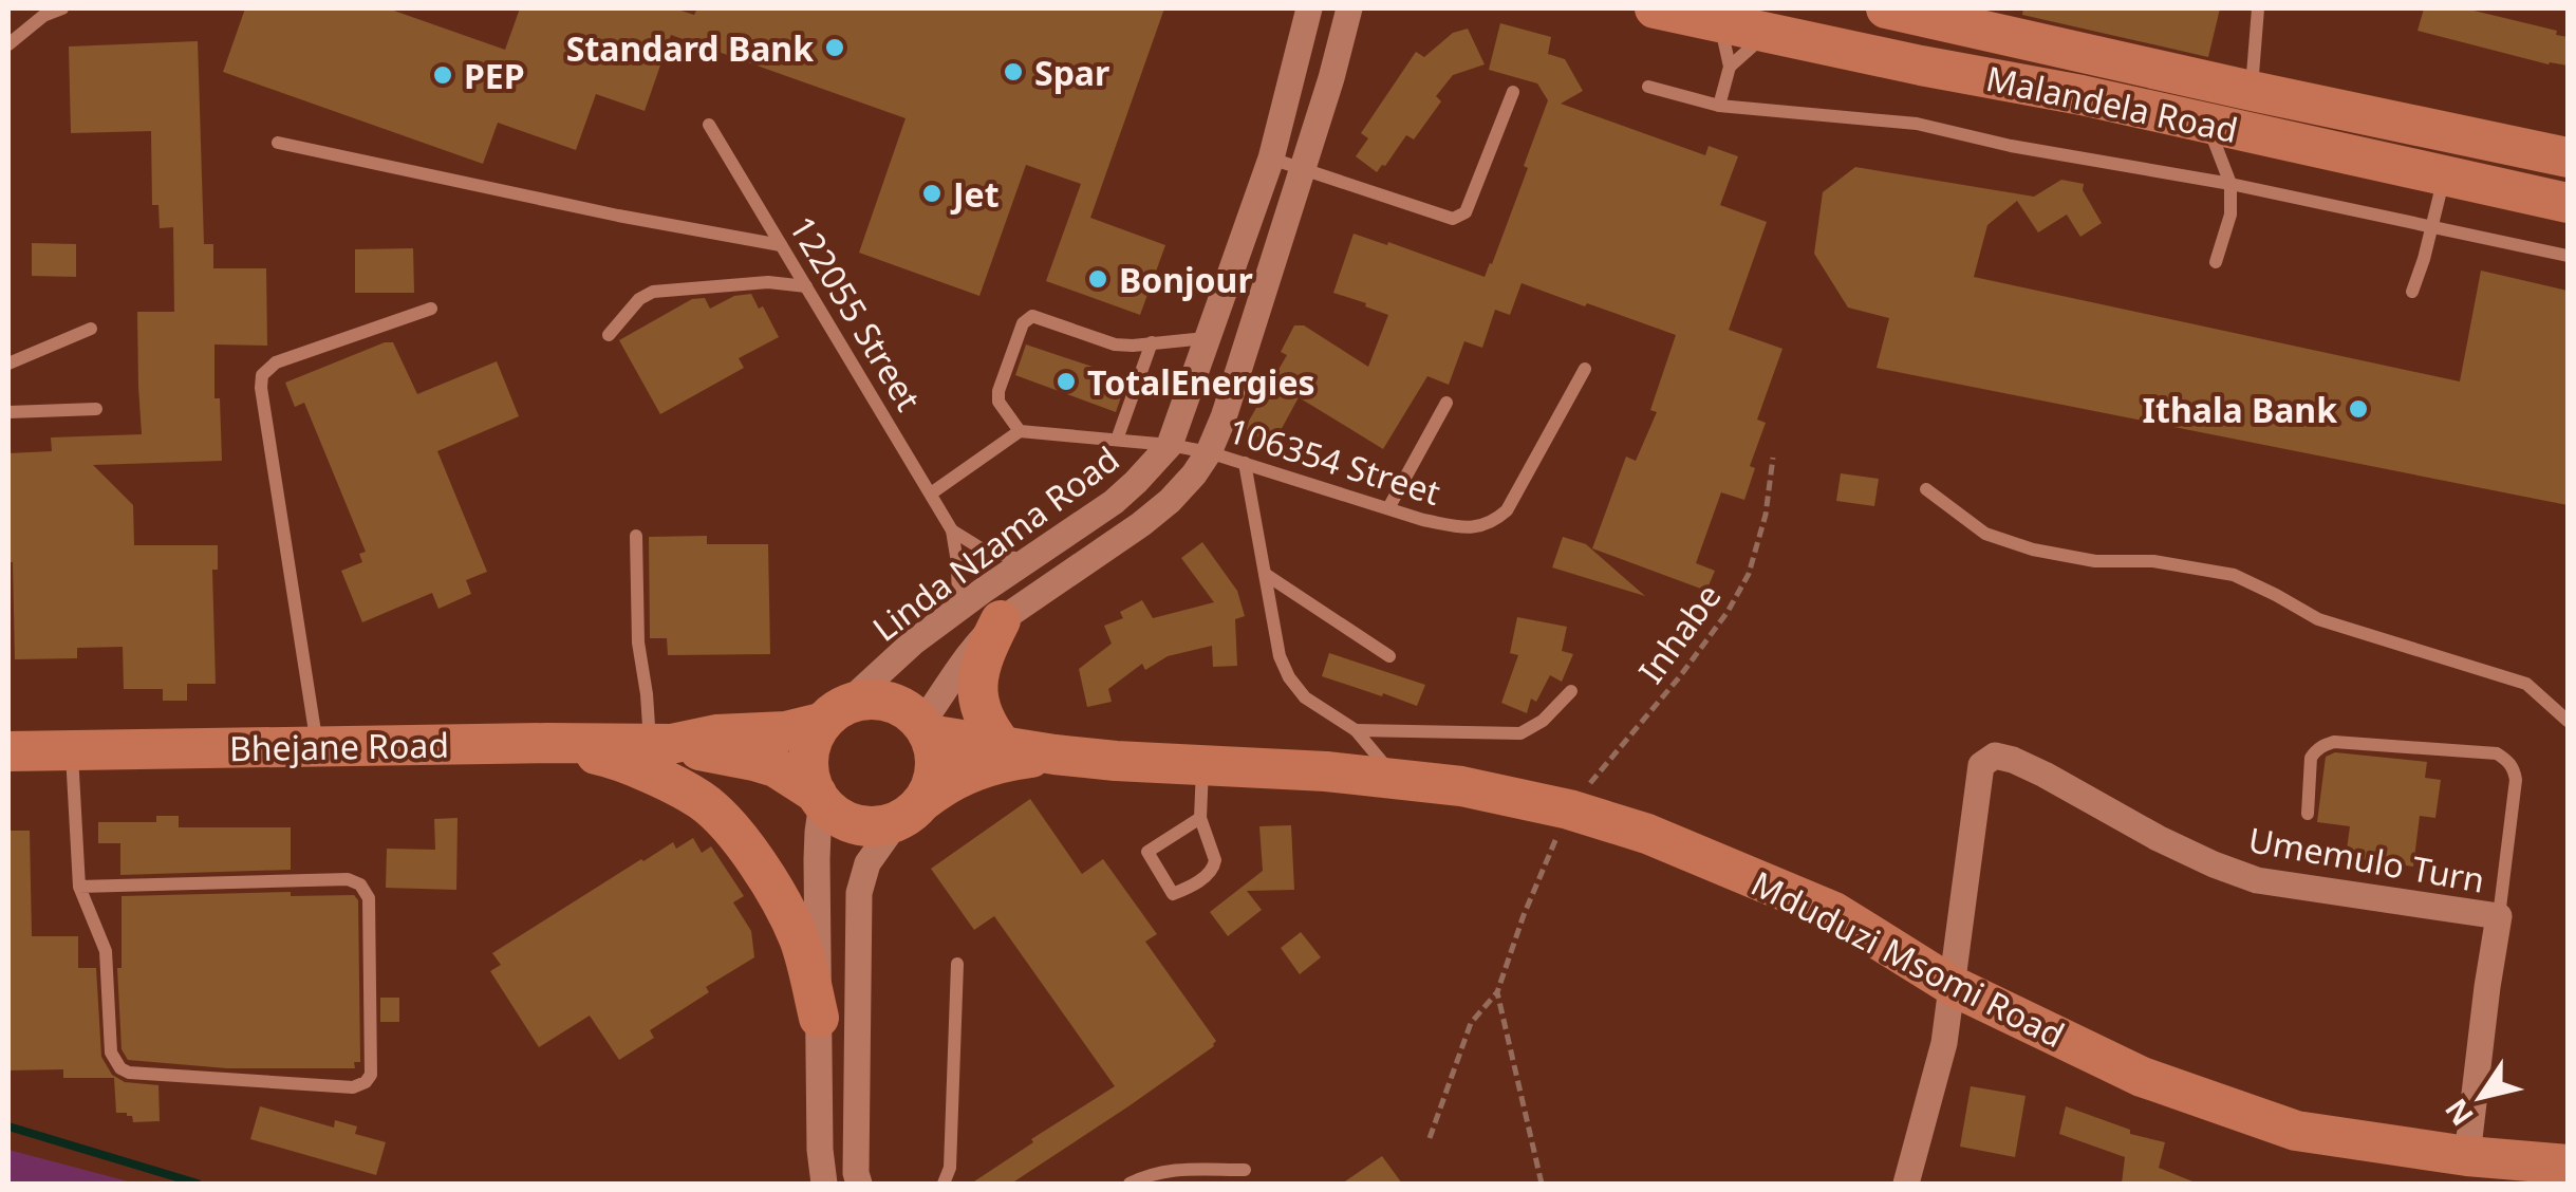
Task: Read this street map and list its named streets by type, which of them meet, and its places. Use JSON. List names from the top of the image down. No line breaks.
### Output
{"streets":{"street":["Malandela Road","Linda Nzama Road","Bhejane Road","Umemulo Turn","Mduduzi Msomi Road"],"lane":["122055 Street","106354 Street"],"path":["Inhabe"]},"crossings":[["122055 Street","Linda Nzama Road"],["106354 Street","Linda Nzama Road"],["Linda Nzama Road","Bhejane Road"],["Linda Nzama Road","Mduduzi Msomi Road"],["Inhabe","Mduduzi Msomi Road"],["Bhejane Road","Mduduzi Msomi Road"],["Umemulo Turn","Mduduzi Msomi Road"]],"places":["Standard Bank","Spar","PEP","Jet","Bonjour","TotalEnergies","Ithala Bank"],"north":"bottom left"}
